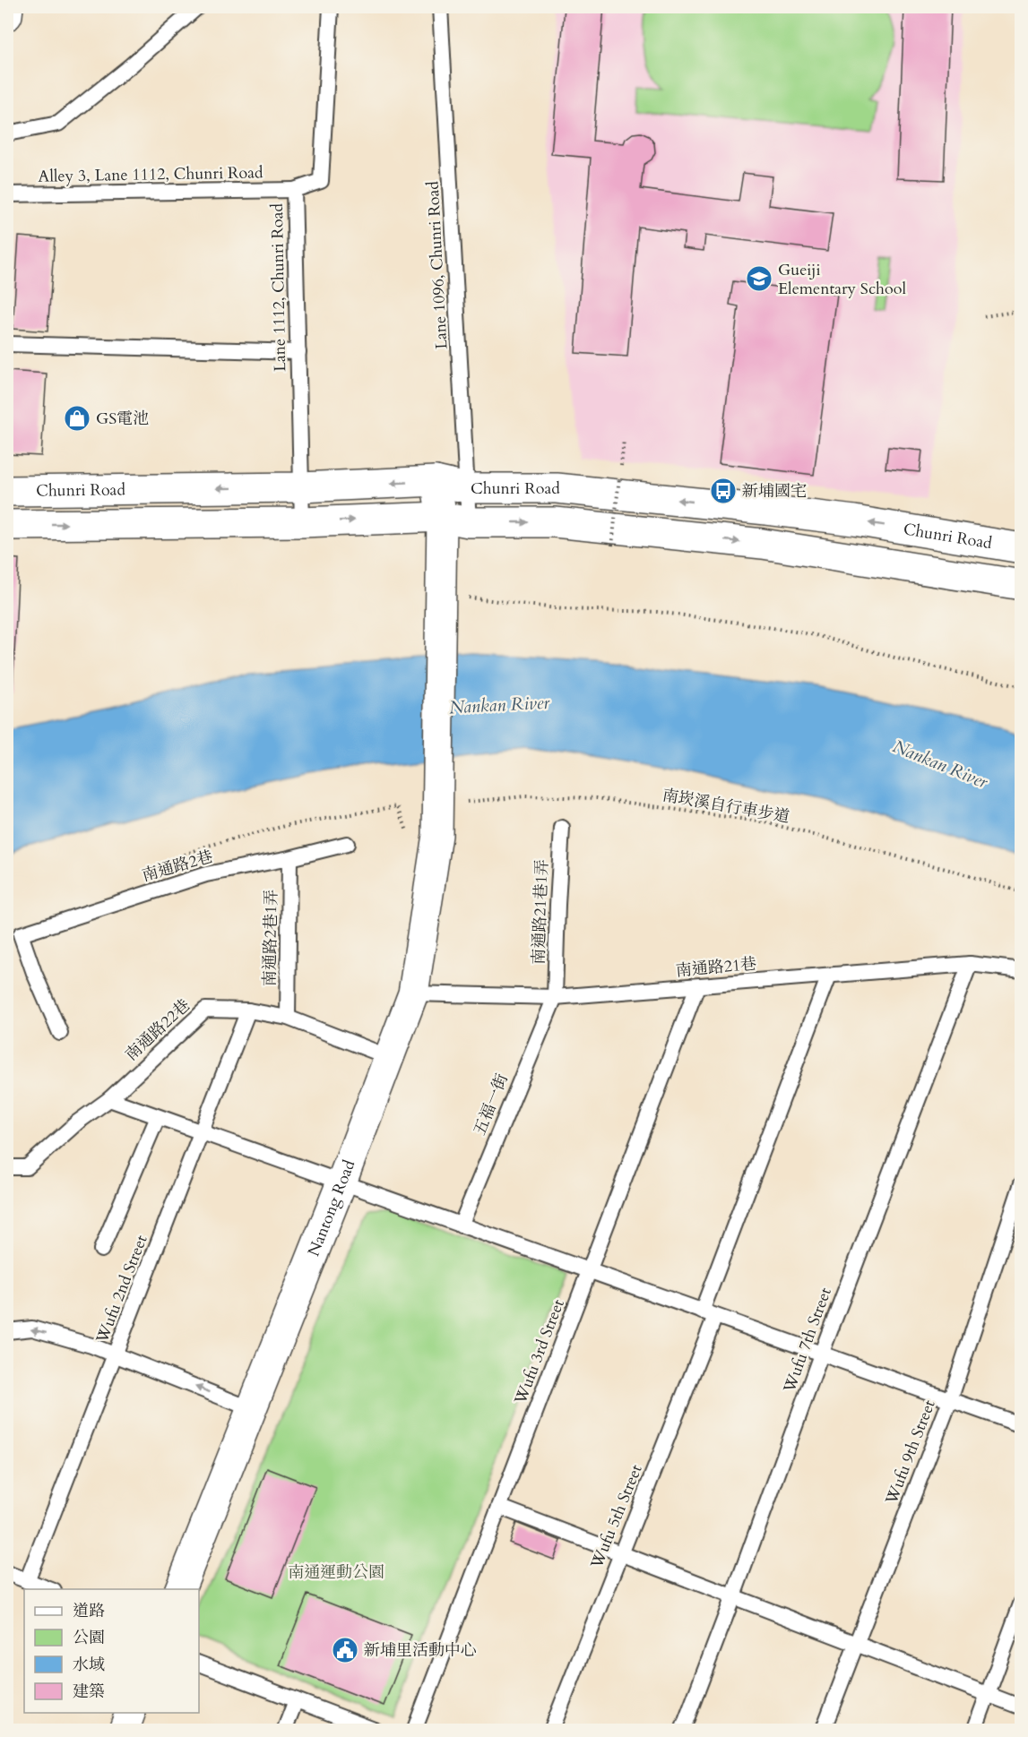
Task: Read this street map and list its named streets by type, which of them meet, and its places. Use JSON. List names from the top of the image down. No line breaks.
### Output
{"streets":{"main road":["Chunri Road","Nantong Road"],"lane":["Alley 3, Lane 1112, Chunri Road","Lane 1096, Chunri Road","Lane 1112, Chunri Road","南通路2巷","南通路21巷1弄","南通路2巷1弄","南通路21巷","南通路22巷","五福一街","Wufu 2nd Street","Wufu 7th Street","Wufu 3rd Street","Wufu 9th Street","Wufu 5th Street"],"path":["南崁溪自行車步道"]},"crossings":[["Alley 3, Lane 1112, Chunri Road","Lane 1112, Chunri Road"],["Lane 1096, Chunri Road","Chunri Road"],["Lane 1112, Chunri Road","Chunri Road"],["南崁溪自行車步道","Nantong Road"],["南通路2巷","南通路2巷1弄"],["南通路21巷1弄","南通路21巷"],["南通路21巷1弄","五福一街"],["南通路2巷1弄","南通路22巷"],["南通路21巷","五福一街"],["南通路21巷","Nantong Road"],["南通路21巷","Wufu 7th Street"],["南通路21巷","Wufu 3rd Street"],["南通路21巷","Wufu 5th Street"],["南通路22巷","Nantong Road"],["南通路22巷","Wufu 2nd Street"]],"water":["Nankan River"],"parks":["南通運動公園"],"places":{"school or university":["Gueiji Elementary School"],"shop":["GS電池"],"bus stop":["新埔國宅"],"public building":["新埔里活動中心"]},"legend":["道路","公園","水域","建築"]}
